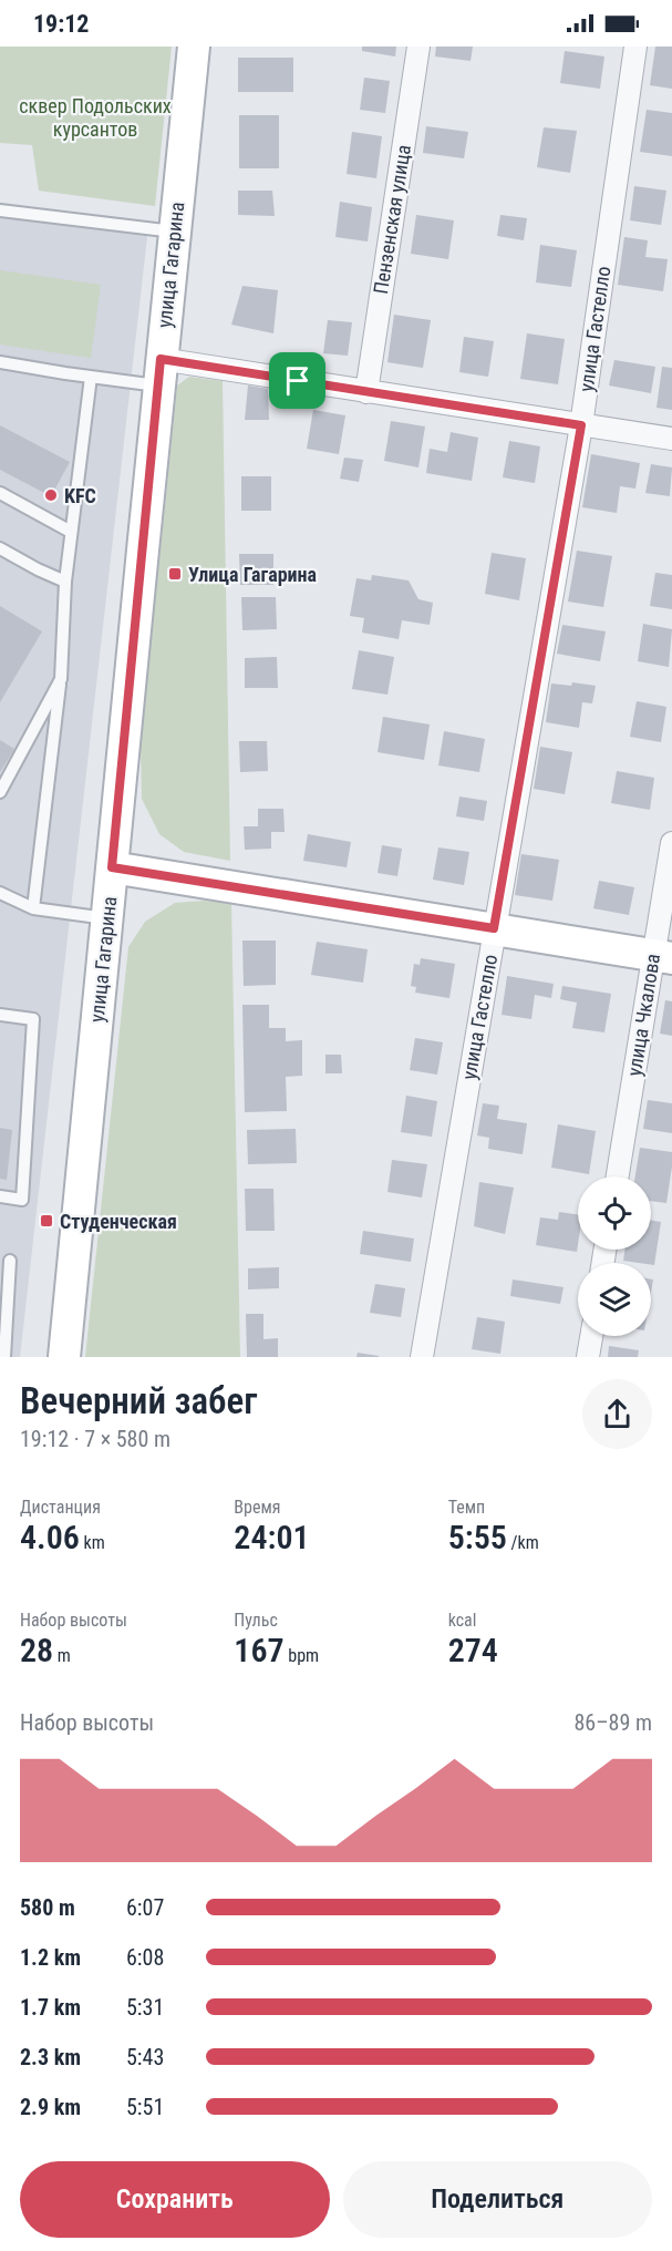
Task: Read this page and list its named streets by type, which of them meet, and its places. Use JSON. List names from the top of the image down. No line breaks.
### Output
{"streets":{"street":["Пензенская улица","улица Гагарина","улица Гастелло","улица Чкалова"]},"parks":["сквер Подольских курсантов"],"places":{"other":["KFC"],"transit":["Улица Гагарина","Студенческая"]},"page":{"status":"19:12","heading":["Вечерний забег","19:12 · 7 × 580 m"],"stats":[["Дистанция","4.06 km"],["Время","24:01"],["Темп","5:55 /km"],["Набор высоты","28 m"],["Пульс","167 bpm"],["kcal","274"]],"chart":["Набор высоты","86–89 m"],"list":[{"name":"580 m","note":"6:07"},{"name":"1.2 km","note":"6:08"},{"name":"1.7 km","note":"5:31"},{"name":"2.3 km","note":"5:43"},{"name":"2.9 km","note":"5:51"}],"buttons":["Сохранить","Поделиться"]}}
